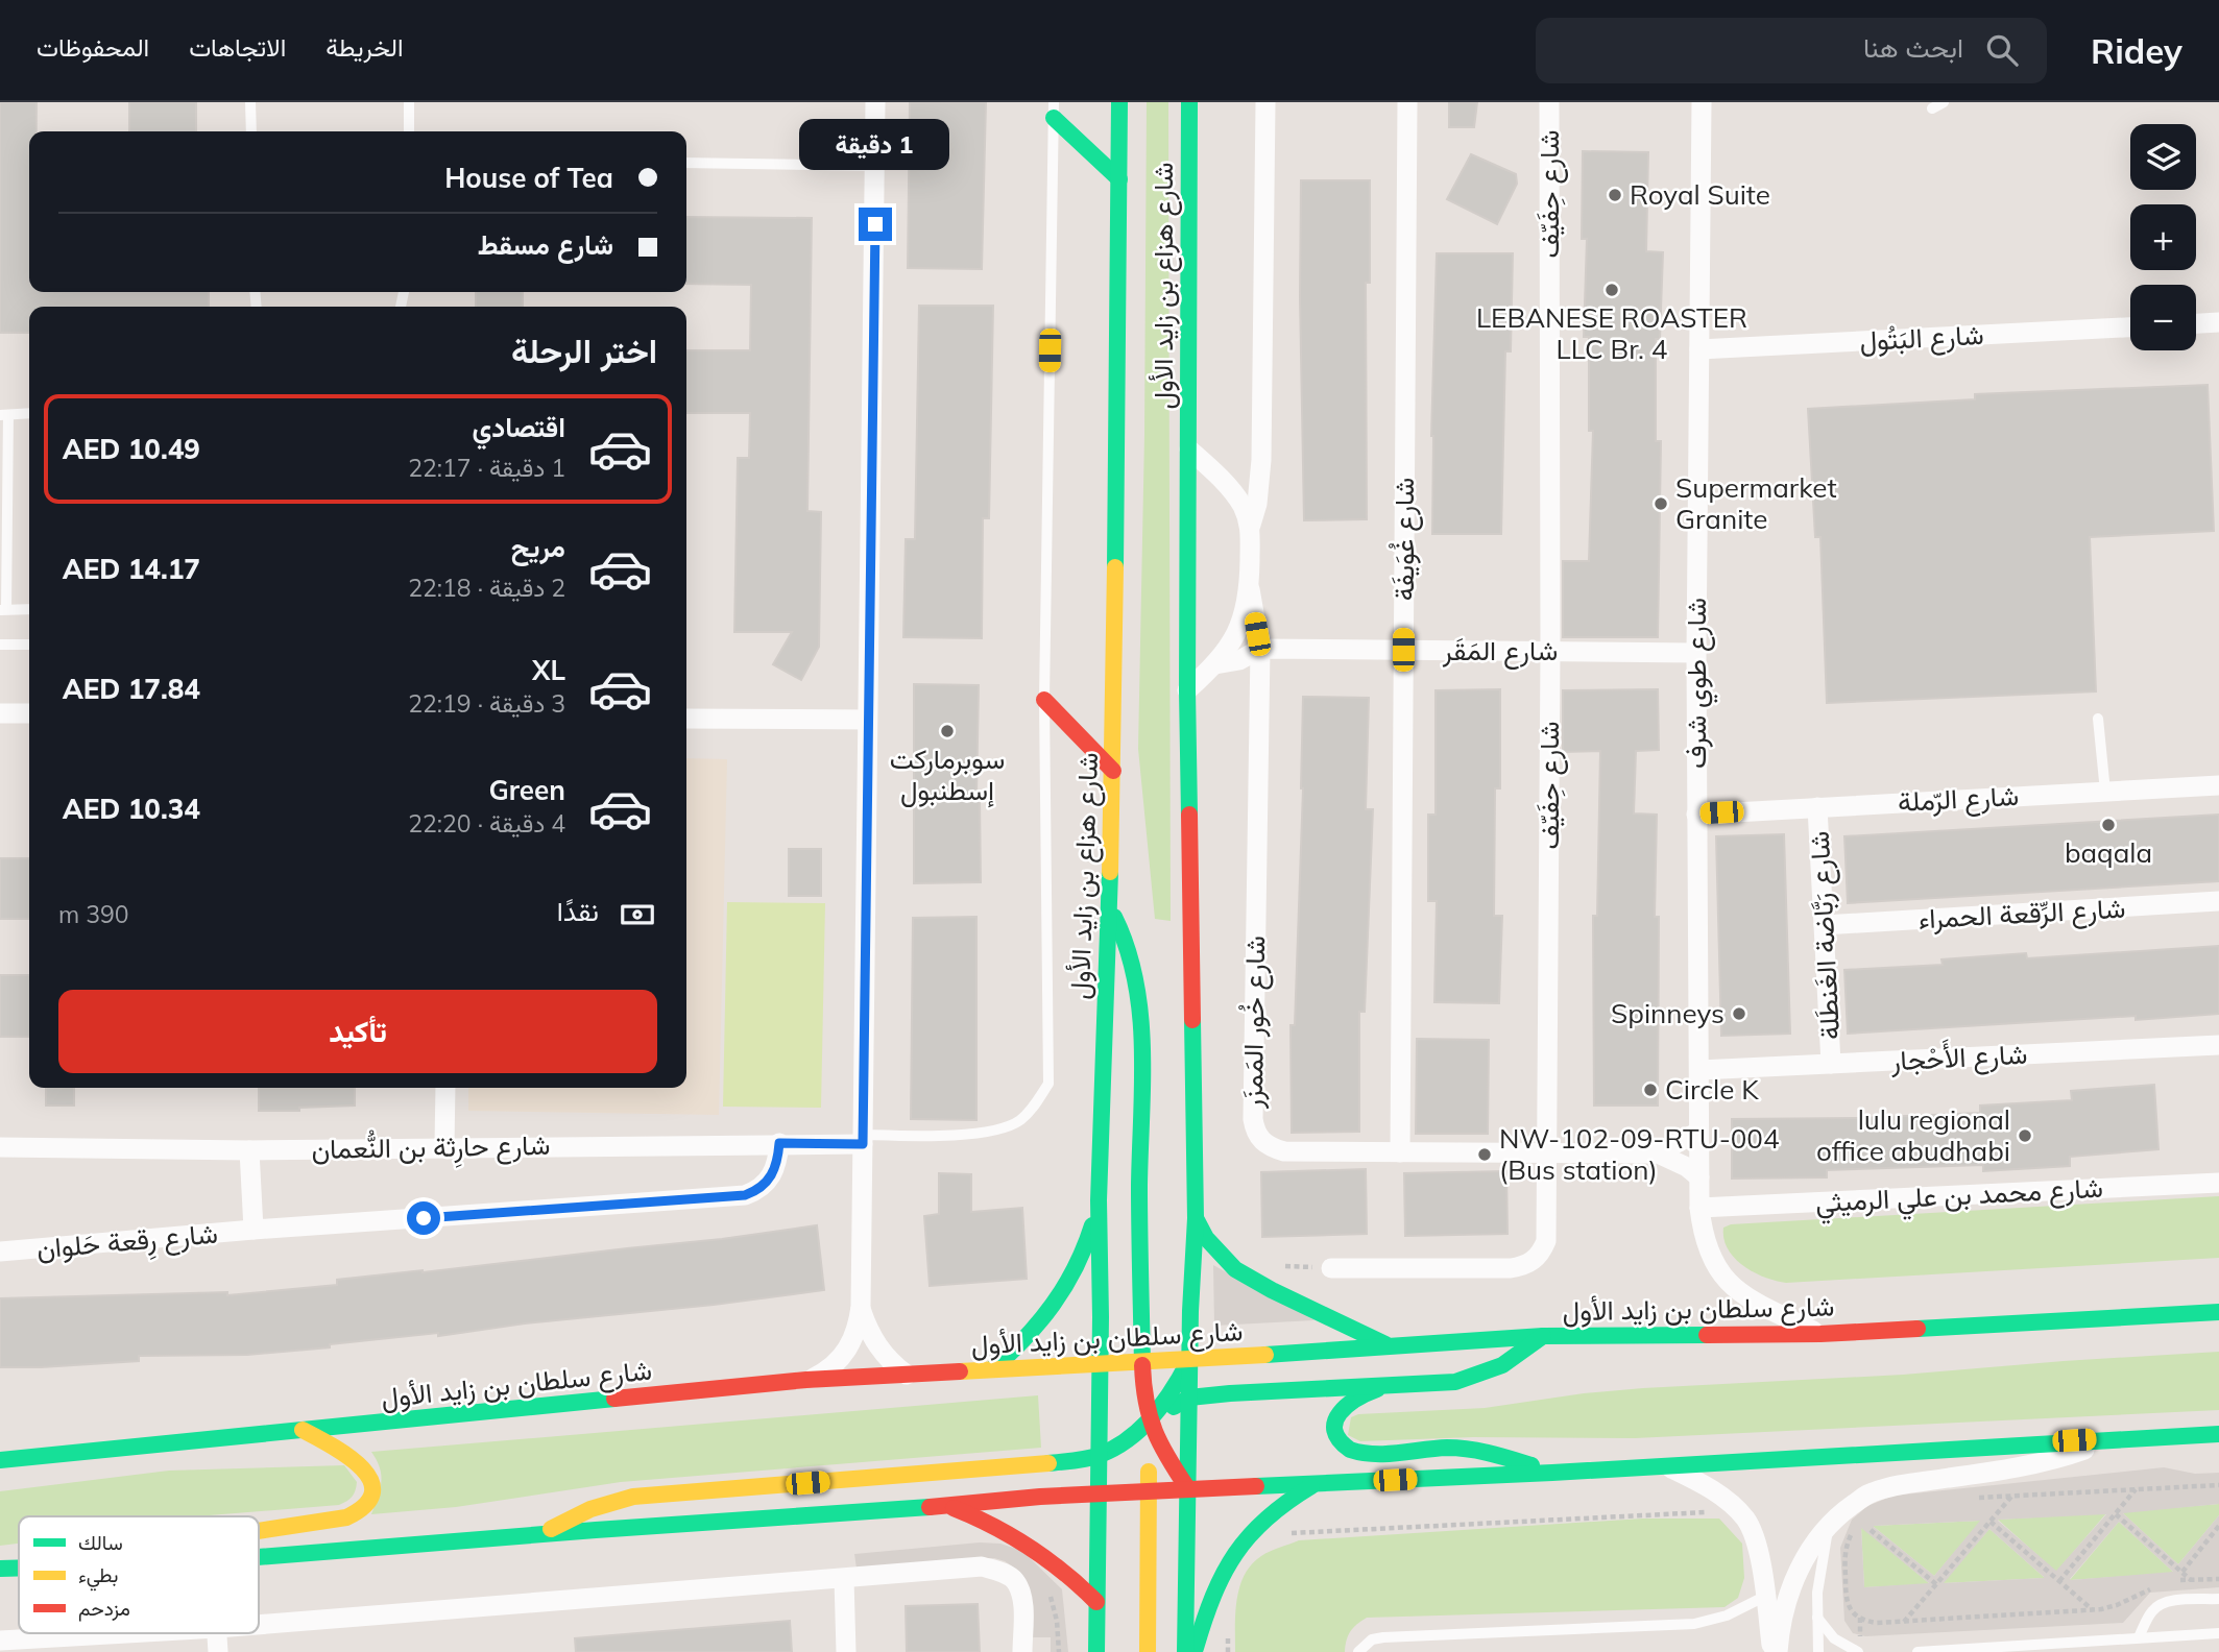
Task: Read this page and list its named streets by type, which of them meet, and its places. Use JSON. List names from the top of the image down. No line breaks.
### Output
{"streets":{"main road":["شارع هزاع بن زايد الأول","شارع سلطان بن زايد الأول"],"street":["شارع حِفَيّف","شارع البَتُول","شارع غُوَيفَة","شارع المَقَر","شارع طوي شرف","شارع الرّملة","شارع الرِّقعة الحمراء","شارع رَبَّاضة الغَنطَلة","شارع خُور المَمزَر","شارع الأَحْجار","شارع حارِثة بن النُّعمان","شارع محمد بن علي الرميثي","شارع رِقعة حَلوان"]},"crossings":[["شارع حِفَيّف","شارع المَقَر"],["شارع حِفَيّف","شارع خُور المَمزَر"],["شارع هزاع بن زايد الأول","شارع سلطان بن زايد الأول"],["شارع البَتُول","شارع طوي شرف"],["شارع غُوَيفَة","شارع المَقَر"],["شارع غُوَيفَة","شارع خُور المَمزَر"],["شارع المَقَر","شارع طوي شرف"],["شارع المَقَر","شارع خُور المَمزَر"],["شارع طوي شرف","شارع الرّملة"],["شارع طوي شرف","شارع خُور المَمزَر"],["شارع طوي شرف","شارع الأَحْجار"],["شارع طوي شرف","شارع محمد بن علي الرميثي"],["شارع طوي شرف","شارع سلطان بن زايد الأول"],["شارع الرّملة","شارع رَبَّاضة الغَنطَلة"],["شارع الرِّقعة الحمراء","شارع رَبَّاضة الغَنطَلة"],["شارع رَبَّاضة الغَنطَلة","شارع الأَحْجار"],["شارع حارِثة بن النُّعمان","شارع رِقعة حَلوان"]],"places":["Royal Suite","LEBANESE ROASTER LLC Br. 4","Supermarket Granite","سوبرماركت إسطنبول","baqala","Spinneys","Circle K","lulu regional office abudhabi","NW-102-09-RTU-004 (Bus station)"],"legend":["سالك","بطيء","مزدحم"],"page":{"header":"Ridey","search":"ابحث هنا","nav":["الخريطة","الاتجاهات","المحفوظات"],"bubble":"1 دقيقة","map_buttons":["+","−"],"banner":["House of Tea","شارع مسقط"],"heading":"اختر الرحلة","list":[{"name":"اقتصادي","note":"1 دقيقة · 22:17","value":"AED 10.49"},{"name":"مريح","note":"2 دقيقة · 22:18","value":"AED 14.17"},{"name":"XL","note":"3 دقيقة · 22:19","value":"AED 17.84"},{"name":"Green","note":"4 دقيقة · 22:20","value":"AED 10.34"}],"pay":["نقدًا","390 m"],"buttons":"تأكيد"}}
